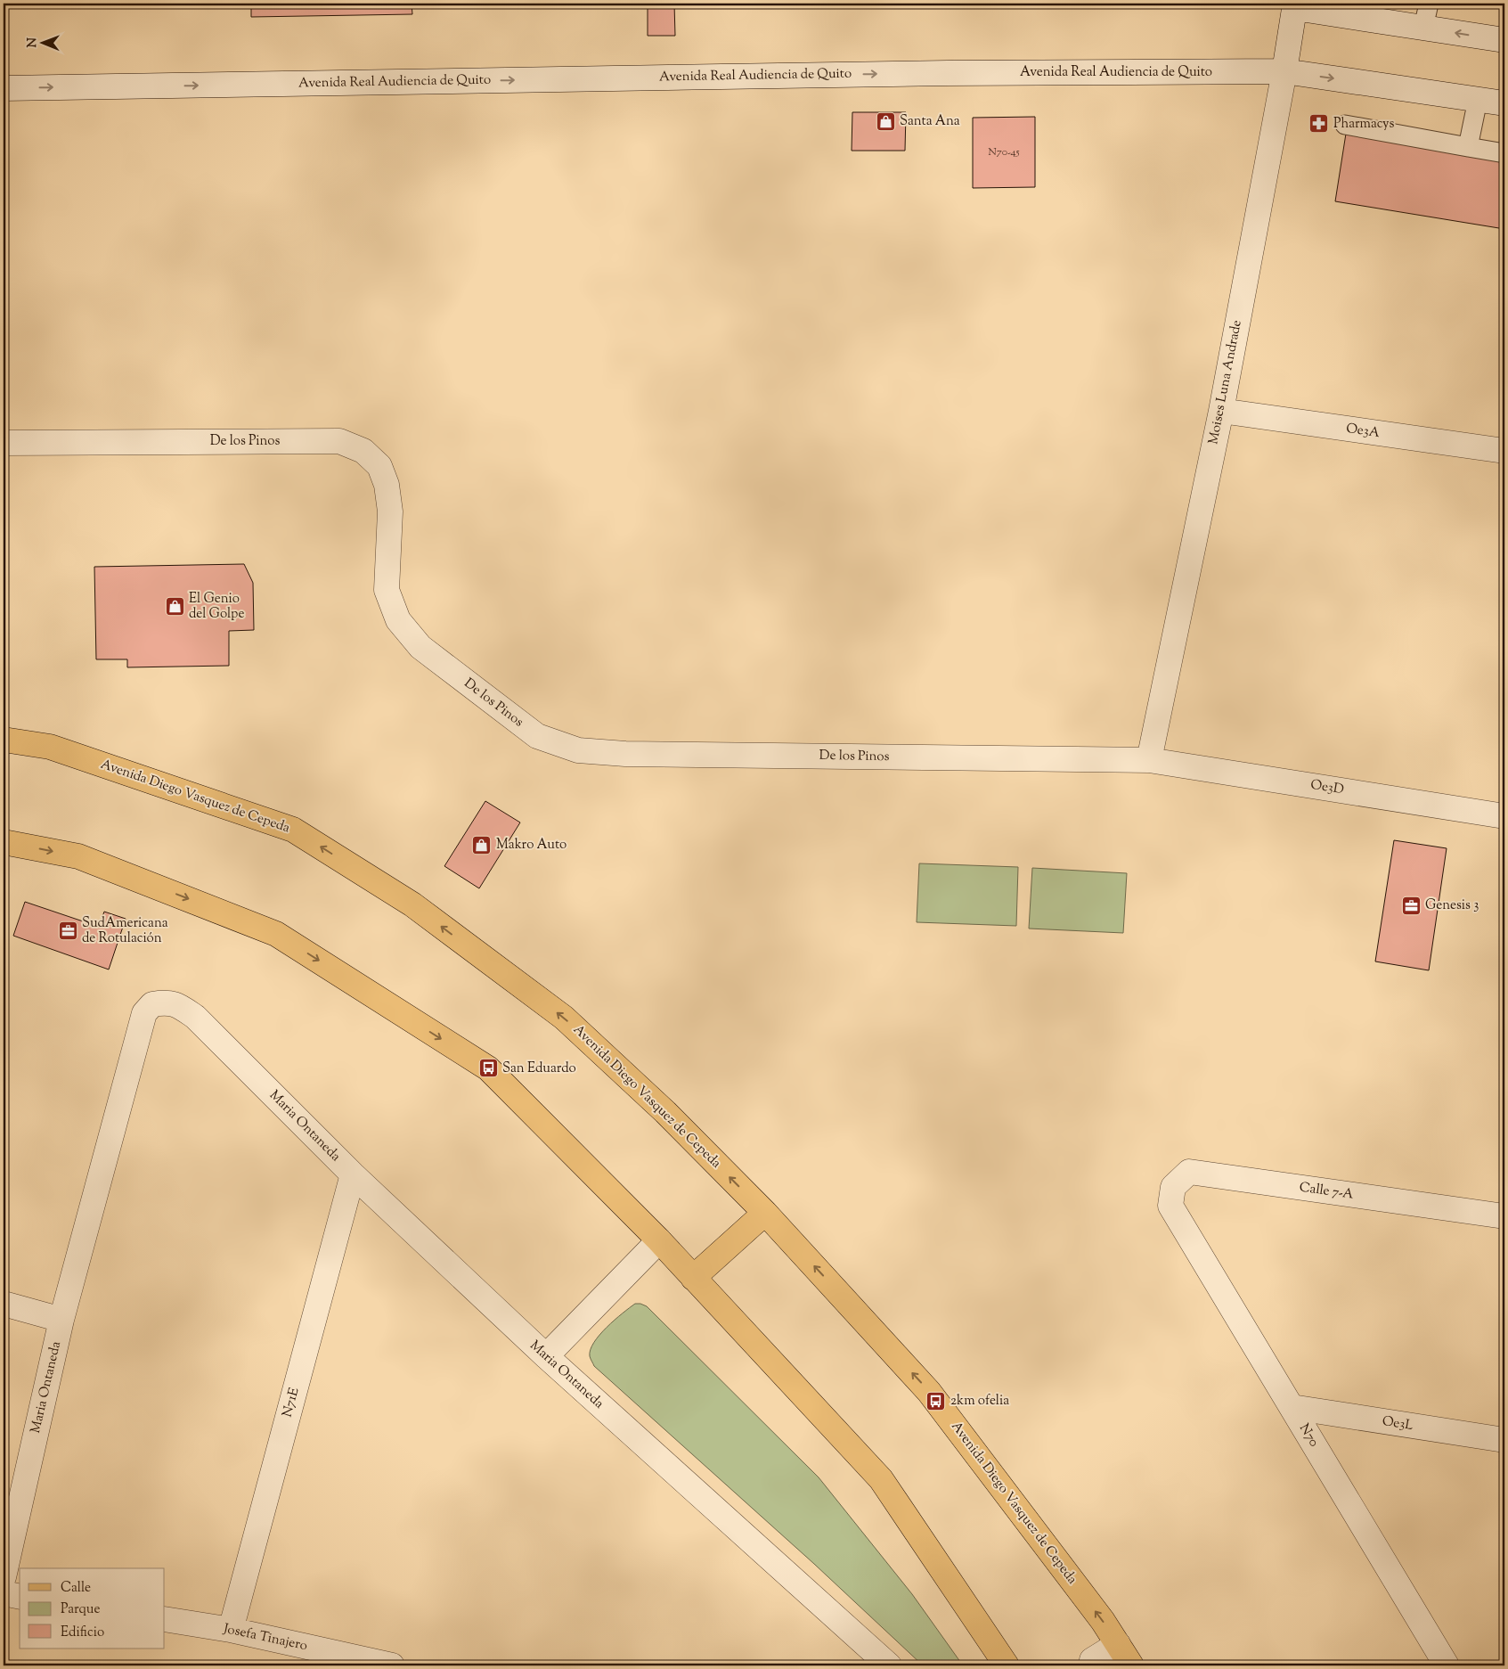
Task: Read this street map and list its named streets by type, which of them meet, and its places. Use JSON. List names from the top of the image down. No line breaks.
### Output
{"streets":{"main road":["Avenida Diego Vasquez de Cepeda"],"street":["Avenida Real Audiencia de Quito","Moises Luna Andrade","Oe3A","De los Pinos","Oe3D","Maria Ontaneda","Calle 7-A","N71E","Oe3L","N70","Josefa Tinajero"]},"crossings":[["Avenida Real Audiencia de Quito","Moises Luna Andrade"],["Moises Luna Andrade","Oe3A"],["Moises Luna Andrade","De los Pinos"],["Moises Luna Andrade","Oe3D"],["De los Pinos","Oe3D"],["Maria Ontaneda","N71E"],["Calle 7-A","N70"],["N71E","Josefa Tinajero"],["Oe3L","N70"]],"one_way":["Avenida Real Audiencia de Quito"],"places":{"shop":["Santa Ana","El Genio del Golpe","Makro Auto"],"pharmacy":["Pharmacys"],"office":["Genesis 3","SudAmericana de Rotulación"],"bus stop":["San Eduardo","2km ofelia"]},"house_numbers":["N70-45"],"legend":["Calle","Parque","Edificio"],"north":"left"}
